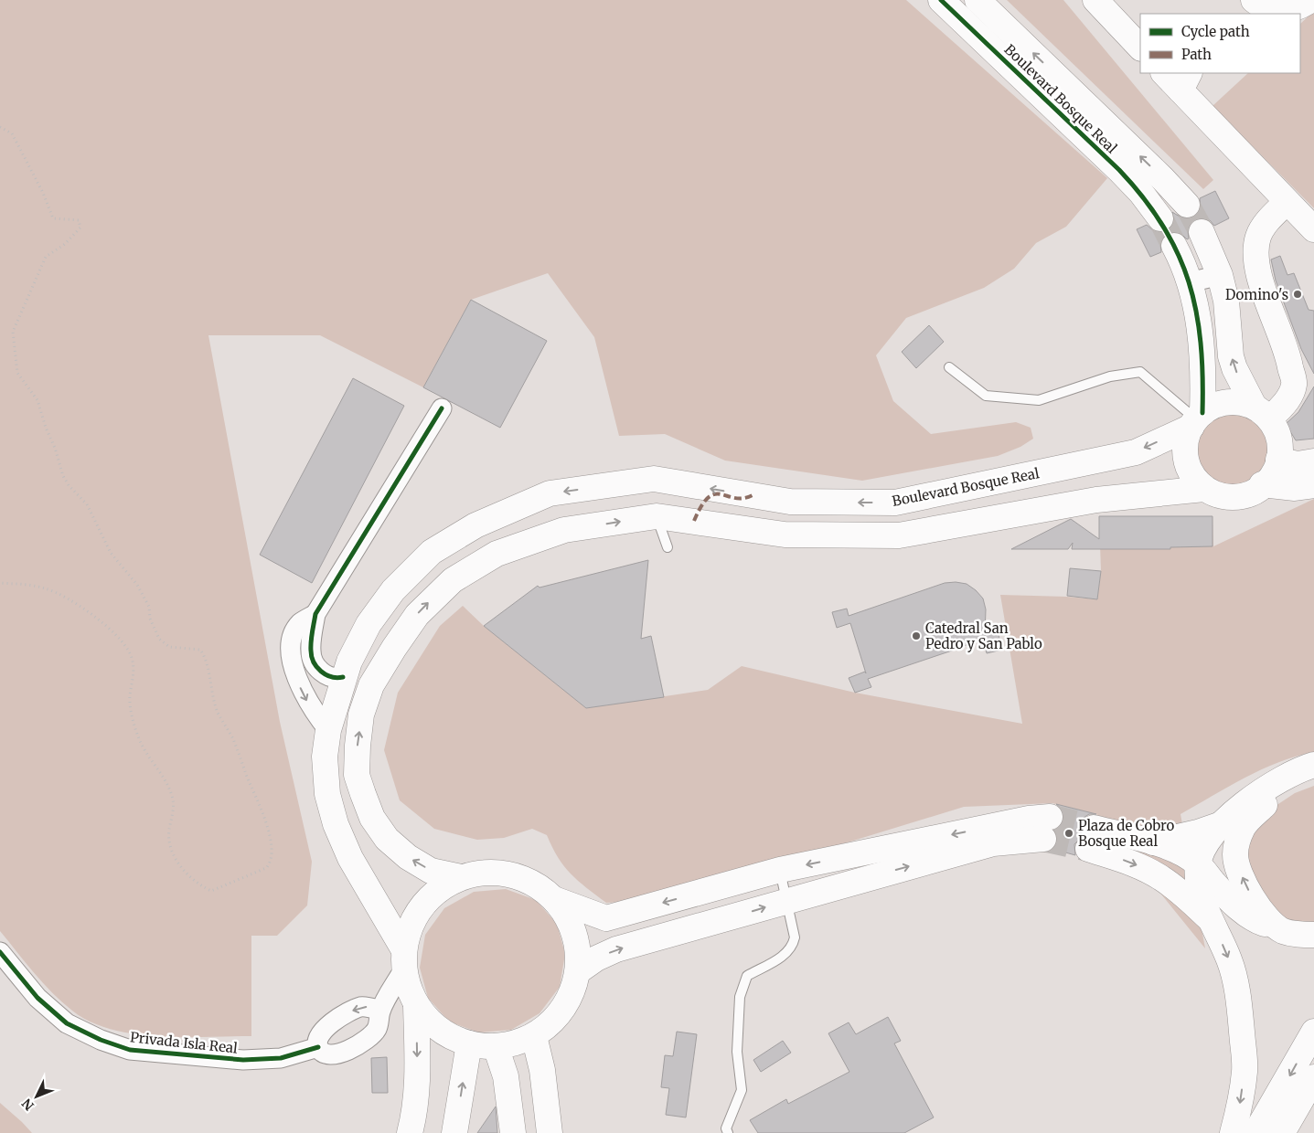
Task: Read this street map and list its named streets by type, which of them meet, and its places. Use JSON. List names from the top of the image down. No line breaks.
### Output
{"streets":{"main road":["Boulevard Bosque Real"],"street":["Privada Isla Real"]},"places":["Domino's","Catedral San Pedro y San Pablo","Plaza de Cobro Bosque Real"],"legend":["Cycle path","Path"],"north":"bottom left"}
